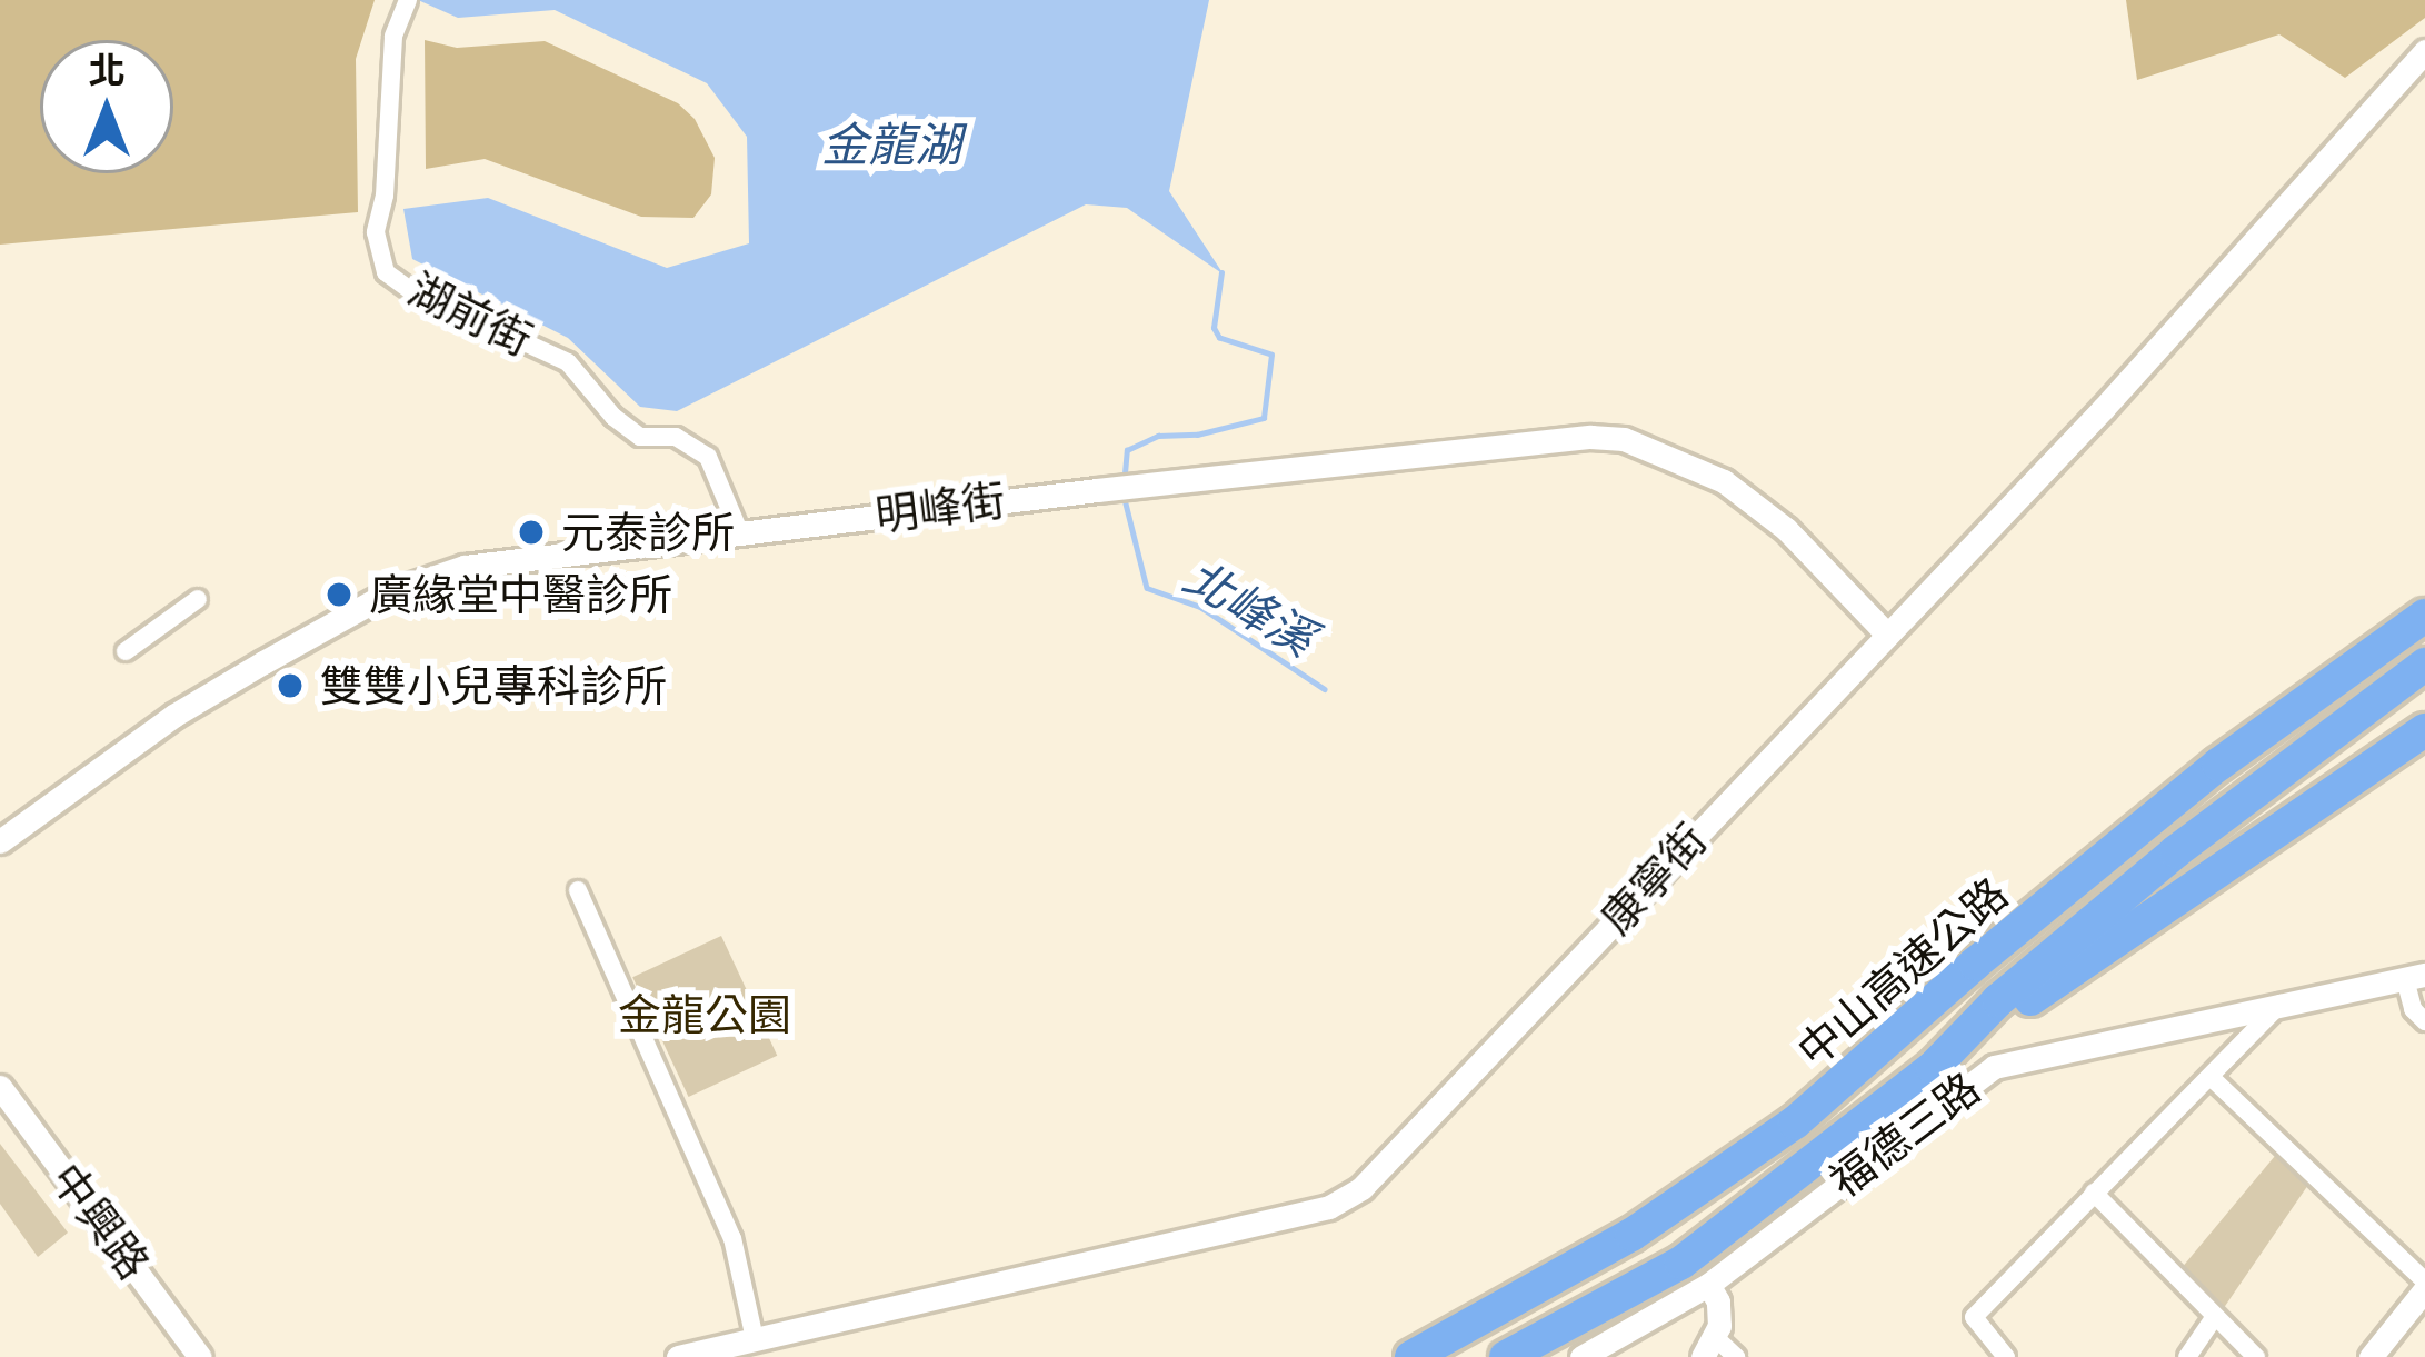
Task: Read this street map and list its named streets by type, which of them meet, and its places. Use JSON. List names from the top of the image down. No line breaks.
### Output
{"streets":{"highway":["中山高速公路"],"street":["湖前街","明峰街","康寧街","福德三路","中興路"]},"crossings":[["湖前街","明峰街"],["明峰街","康寧街"]],"water":["金龍湖","北峰溪"],"parks":["金龍公園"],"places":["元泰診所","廣緣堂中醫診所","雙雙小兒專科診所"],"north":"top"}
